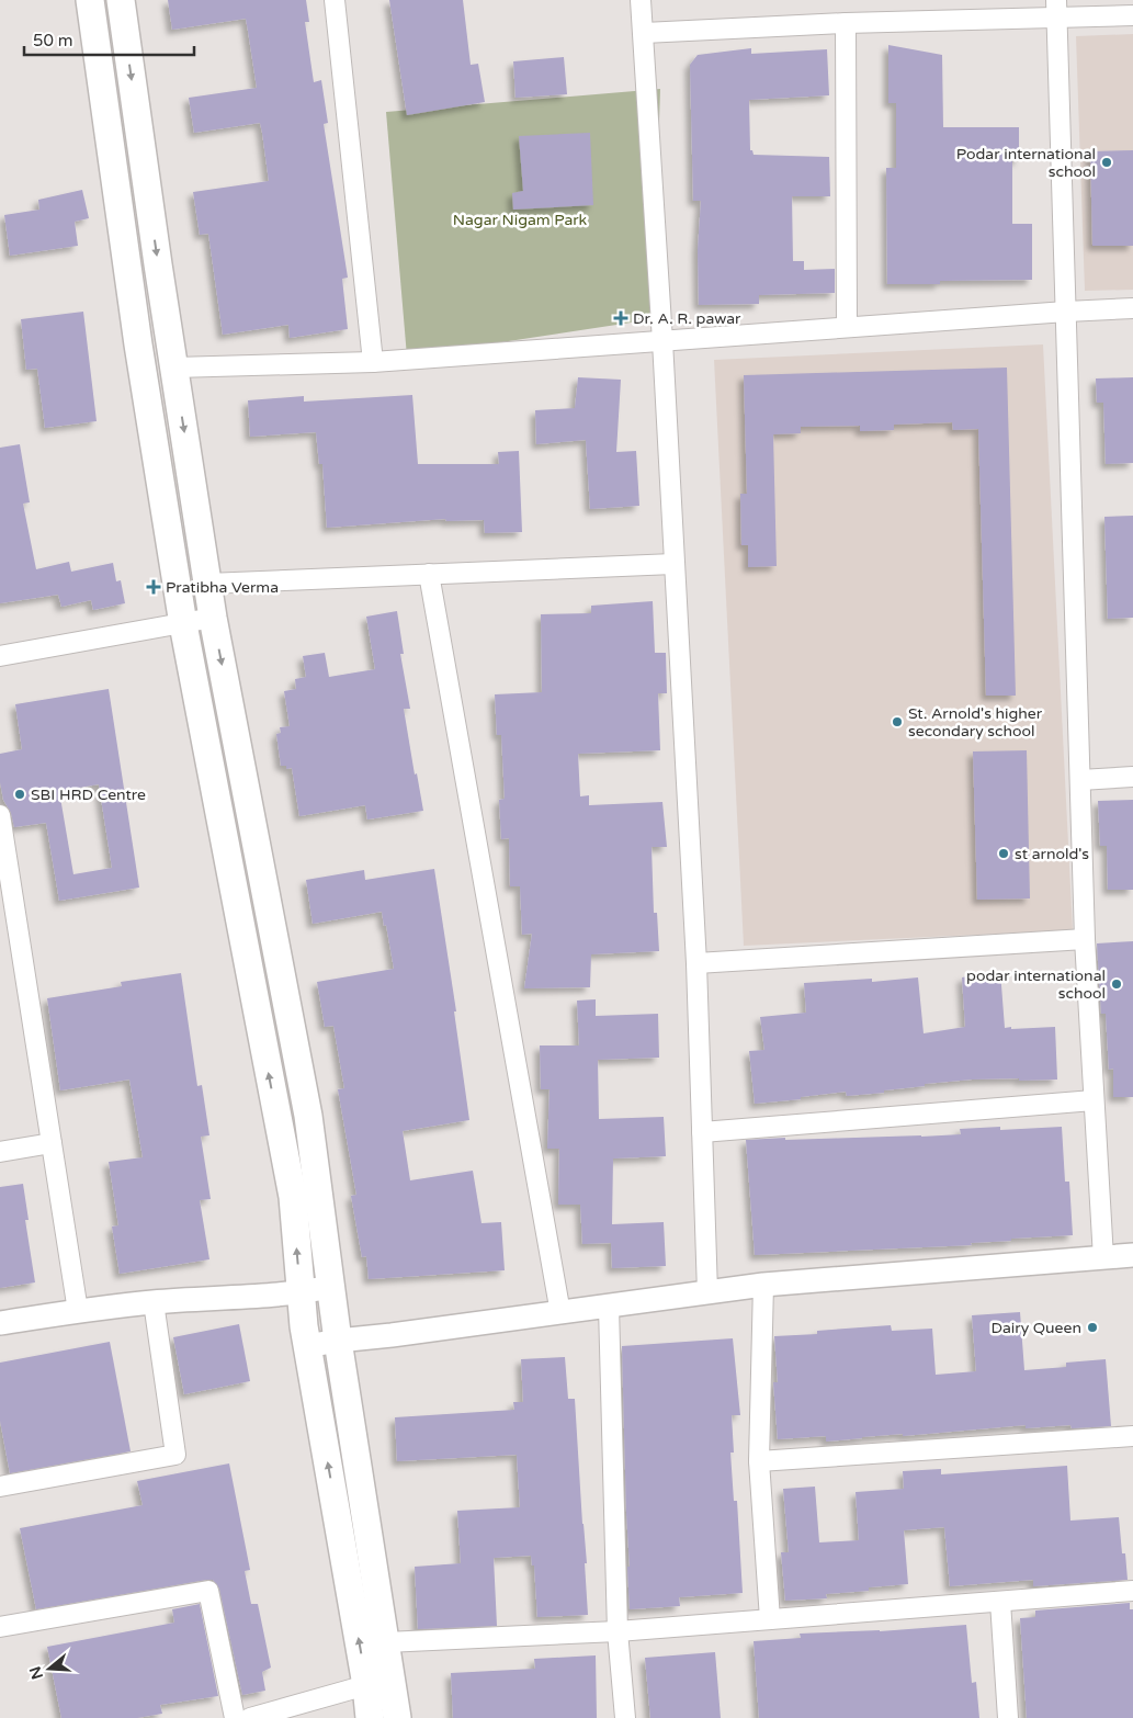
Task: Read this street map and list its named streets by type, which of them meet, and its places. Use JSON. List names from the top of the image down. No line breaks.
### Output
{"parks":["Nagar Nigam Park"],"places":{"other":["Podar international school","St. Arnold's higher secondary school","SBI HRD Centre","st arnold's","podar international school","Dairy Queen"],"health":["Dr. A. R. pawar","Pratibha Verma"]},"scale_bar":"50 m","north":"left"}
